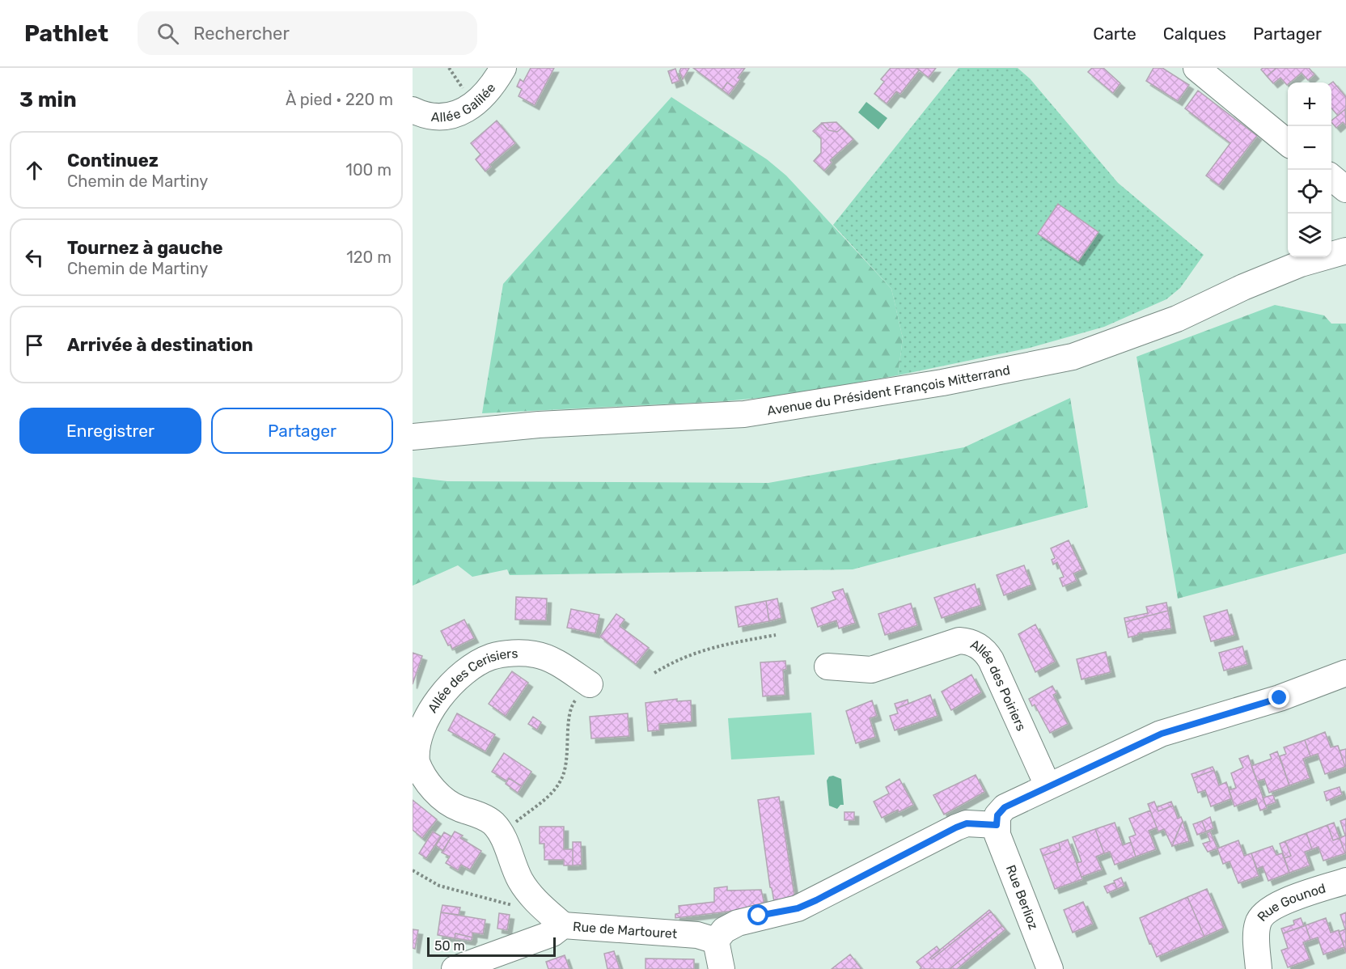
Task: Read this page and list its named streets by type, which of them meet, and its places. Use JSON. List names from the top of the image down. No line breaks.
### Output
{"streets":{"street":["Allée Galilée","Avenue du Président François Mitterrand","Allée des Cerisiers","Allée des Poiriers","Rue Berlioz","Rue Gounod","Rue de Martouret"]},"crossings":[["Allée des Cerisiers","Rue de Martouret"]],"scale_bar":"50 m","page":{"header":"Pathlet","search":"Rechercher","nav":["Carte","Calques","Partager"],"heading":["3 min","À pied · 220 m"],"map_buttons":["+","−"],"list":[["Continuez","Chemin de Martiny","100 m"],["Tournez à gauche","Chemin de Martiny","120 m"],"Arrivée à destination"],"buttons":["Enregistrer","Partager"],"scale":"50 m"}}
